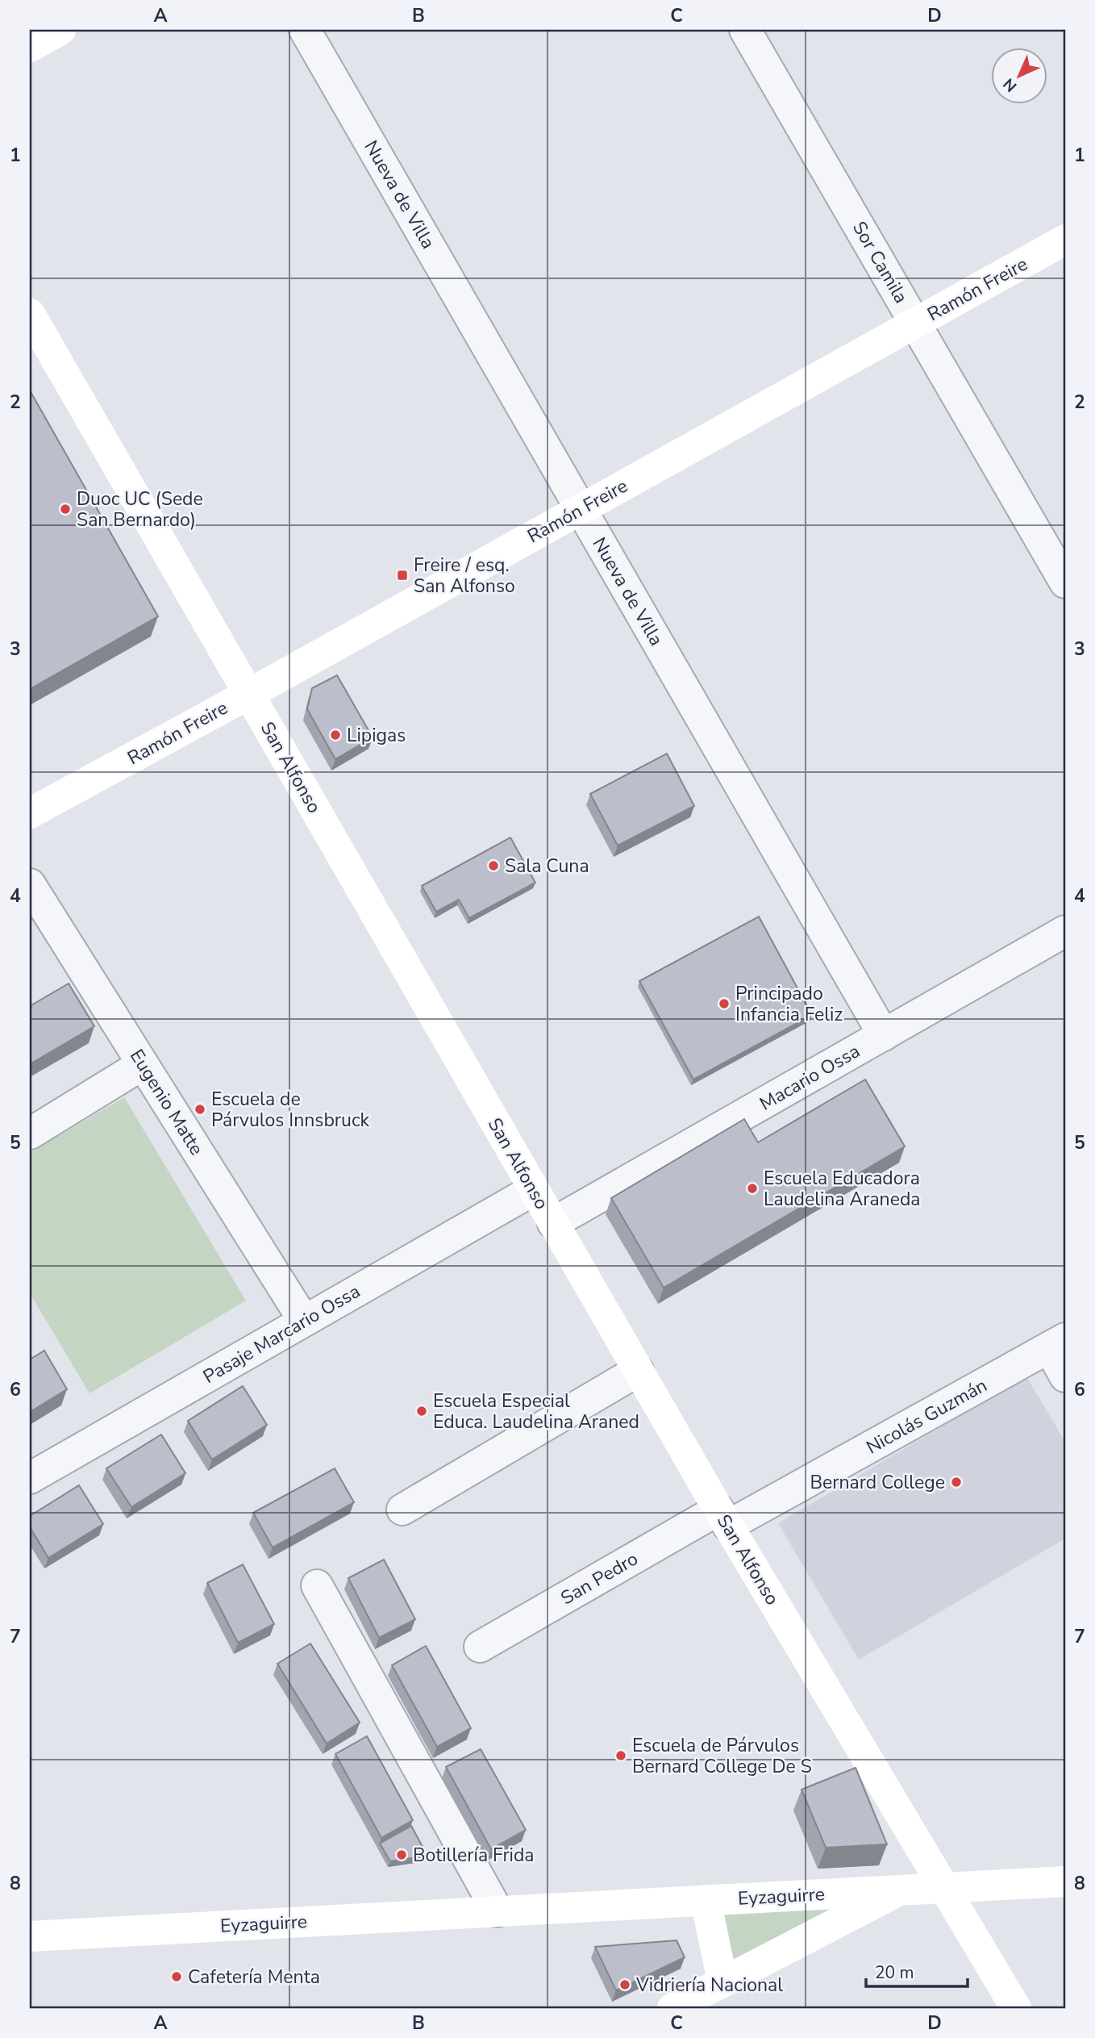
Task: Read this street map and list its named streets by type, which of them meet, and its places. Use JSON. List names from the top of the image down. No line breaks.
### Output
{"streets":{"street":["Nueva de Villa","Sor Camila","Ramón Freire","San Alfonso","Macario Ossa","Eugenio Matte","Pasaje Marcario Ossa","Nicolás Guzmán","San Pedro","Eyzaguirre"]},"crossings":[["Nueva de Villa","Ramón Freire"],["Nueva de Villa","Macario Ossa"],["Sor Camila","Ramón Freire"],["Ramón Freire","San Alfonso"],["San Alfonso","Macario Ossa"],["San Alfonso","Pasaje Marcario Ossa"],["San Alfonso","Nicolás Guzmán"],["San Alfonso","San Pedro"],["San Alfonso","Eyzaguirre"],["Eugenio Matte","Pasaje Marcario Ossa"],["Nicolás Guzmán","San Pedro"]],"places":{"other":["Duoc UC (Sede San Bernardo)","Lipigas","Sala Cuna","Principado Infancia Feliz","Escuela de Párvulos Innsbruck","Escuela Educadora Laudelina Araneda","Escuela Especial Educa. Laudelina Araned","Bernard College","Escuela de Párvulos Bernard College De S","Botillería Frida","Cafetería Menta","Vidriería Nacional"],"transit":["Freire / esq. San Alfonso"]},"scale_bar":"20 m","north":"bottom left","grid":{"columns":["A","B","C","D"],"rows":["1","2","3","4","5","6","7","8"]}}
